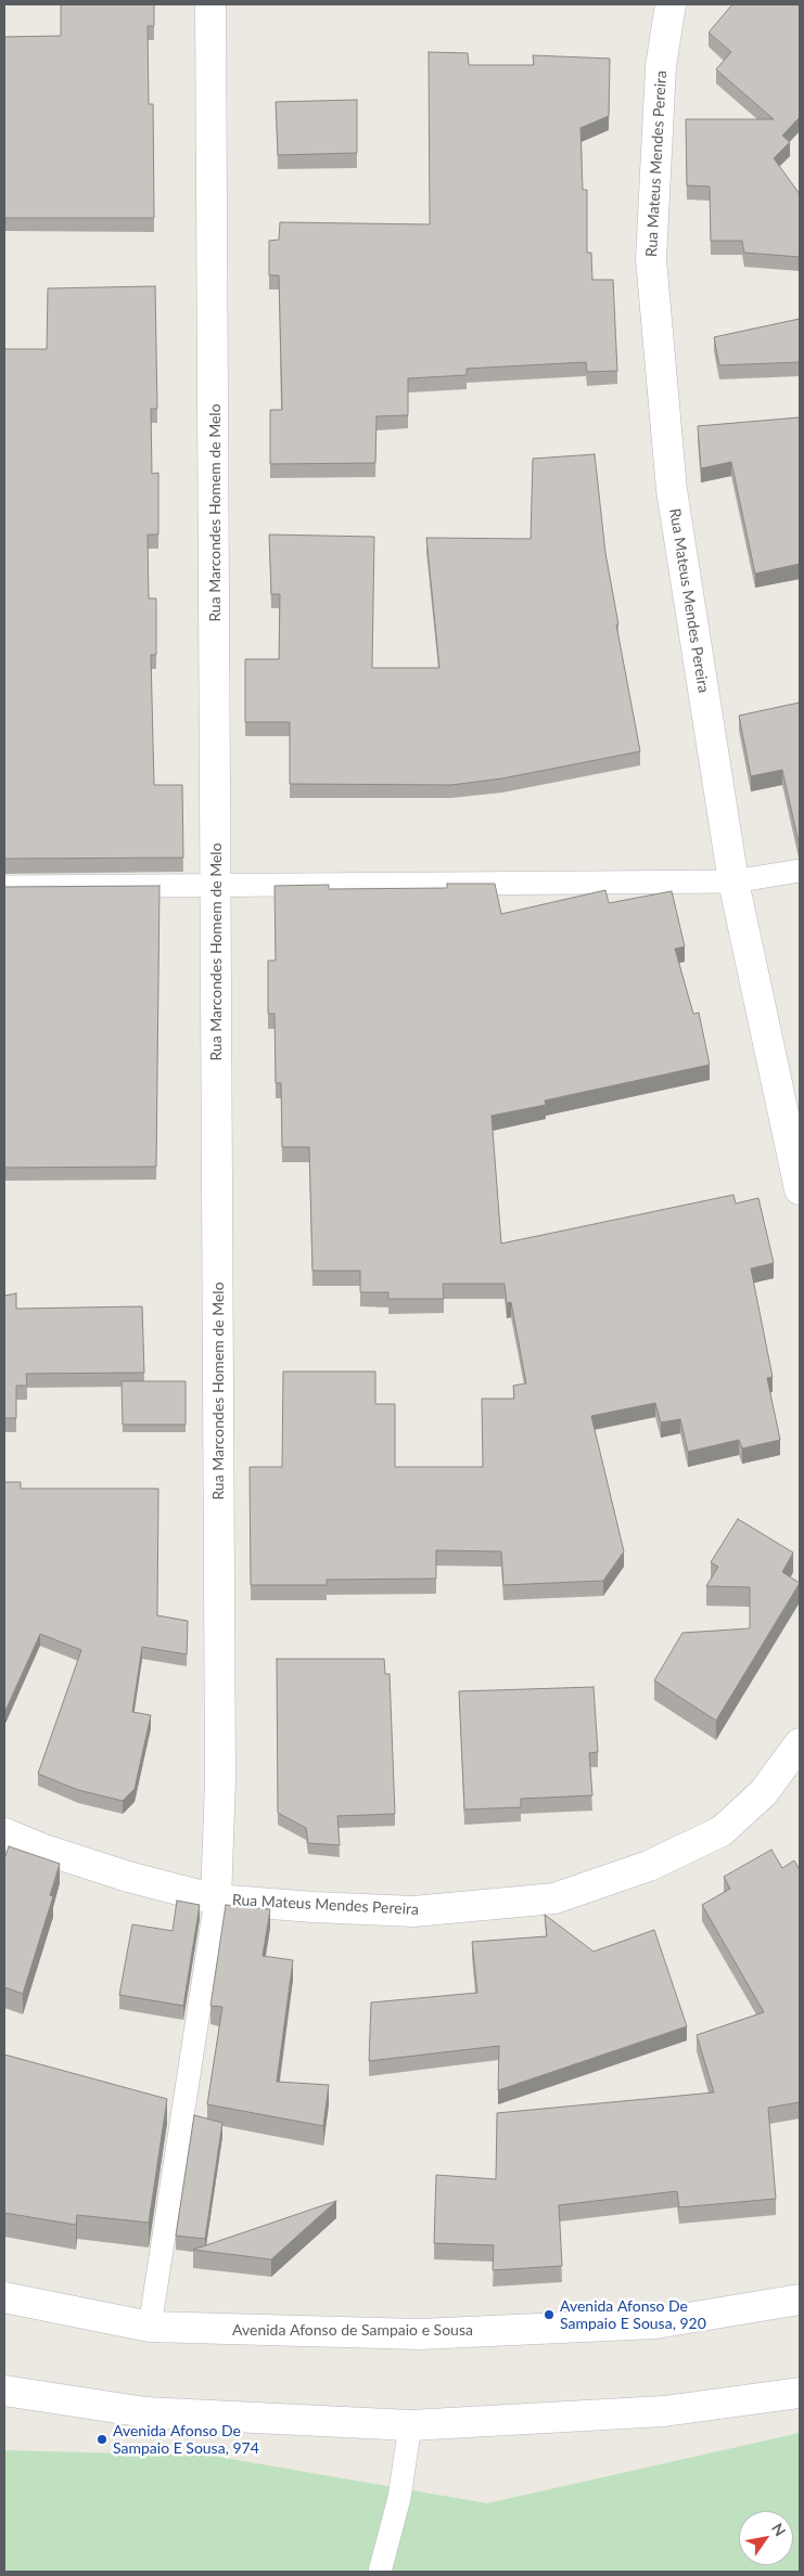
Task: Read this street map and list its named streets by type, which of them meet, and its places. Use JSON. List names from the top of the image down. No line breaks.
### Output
{"streets":{"street":["Rua Mateus Mendes Pereira","Rua Marcondes Homem de Melo","Avenida Afonso de Sampaio e Sousa"]},"crossings":[["Rua Mateus Mendes Pereira","Rua Marcondes Homem de Melo"]],"places":["Avenida Afonso De Sampaio E Sousa, 920","Avenida Afonso De Sampaio E Sousa, 974"],"north":"top right"}
